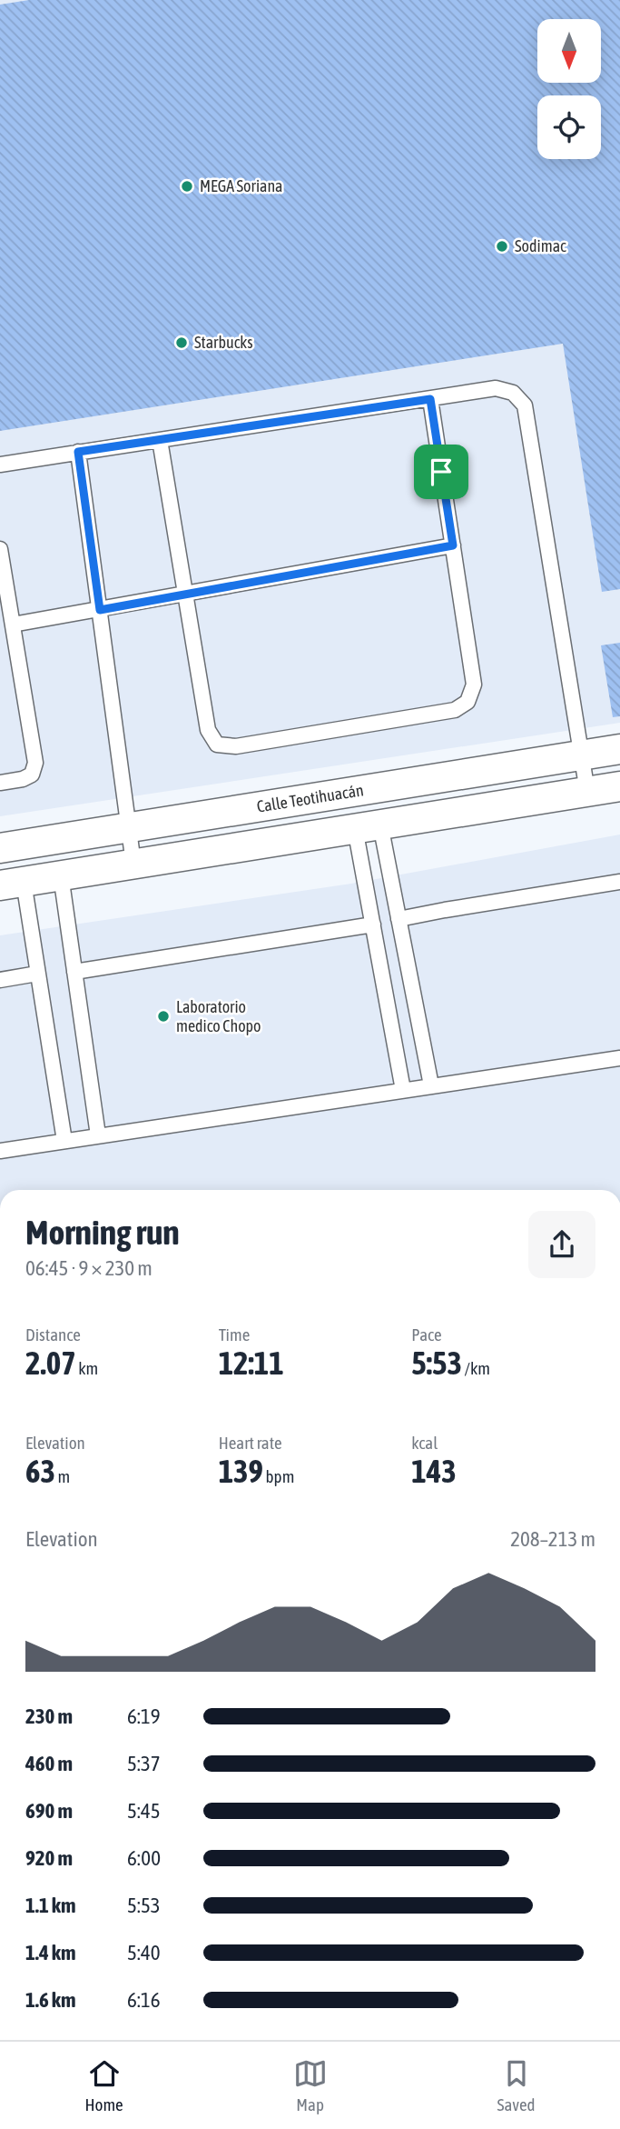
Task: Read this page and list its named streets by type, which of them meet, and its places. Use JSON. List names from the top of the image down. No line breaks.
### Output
{"streets":{"street":["Calle Teotihuacán"]},"places":["MEGA Soriana","Sodimac","Starbucks","Laboratorio medico Chopo"],"north":"bottom","page":{"heading":["Morning run","06:45 · 9 × 230 m"],"stats":[["Distance","2.07 km"],["Time","12:11"],["Pace","5:53 /km"],["Elevation","63 m"],["Heart rate","139 bpm"],["kcal","143"]],"chart":["Elevation","208–213 m"],"list":[{"name":"230 m","note":"6:19"},{"name":"460 m","note":"5:37"},{"name":"690 m","note":"5:45"},{"name":"920 m","note":"6:00"},{"name":"1.1 km","note":"5:53"},{"name":"1.4 km","note":"5:40"},{"name":"1.6 km","note":"6:16"}],"tabs":["Home","Map","Saved"]}}
